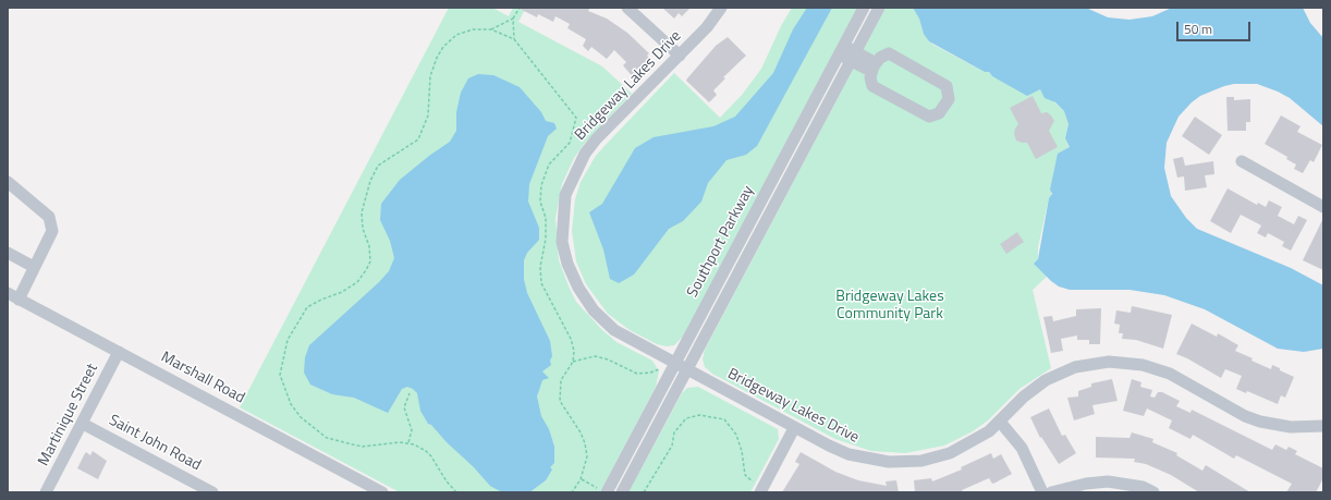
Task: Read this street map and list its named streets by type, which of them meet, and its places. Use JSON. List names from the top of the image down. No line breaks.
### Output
{"streets":{"street":["Bridgeway Lakes Drive","Southport Parkway","Marshall Road","Martinique Street","Saint John Road"]},"crossings":[["Bridgeway Lakes Drive","Southport Parkway"],["Marshall Road","Martinique Street"],["Martinique Street","Saint John Road"]],"parks":["Bridgeway Lakes Community Park"],"scale_bar":"50 m"}
